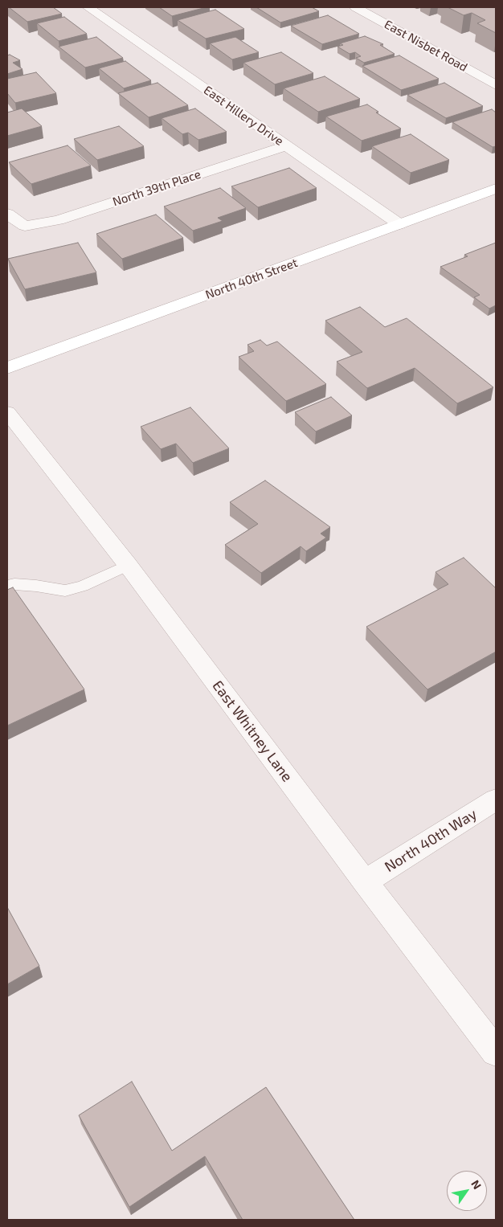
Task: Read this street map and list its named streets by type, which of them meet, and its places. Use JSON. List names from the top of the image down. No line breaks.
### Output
{"streets":{"main road":["North 40th Street"],"street":["East Nisbet Road","East Hillery Drive","North 39th Place","East Whitney Lane","North 40th Way"]},"crossings":[["East Hillery Drive","North 39th Place"],["East Hillery Drive","North 40th Street"],["East Whitney Lane","North 40th Way"]],"north":"top right"}
